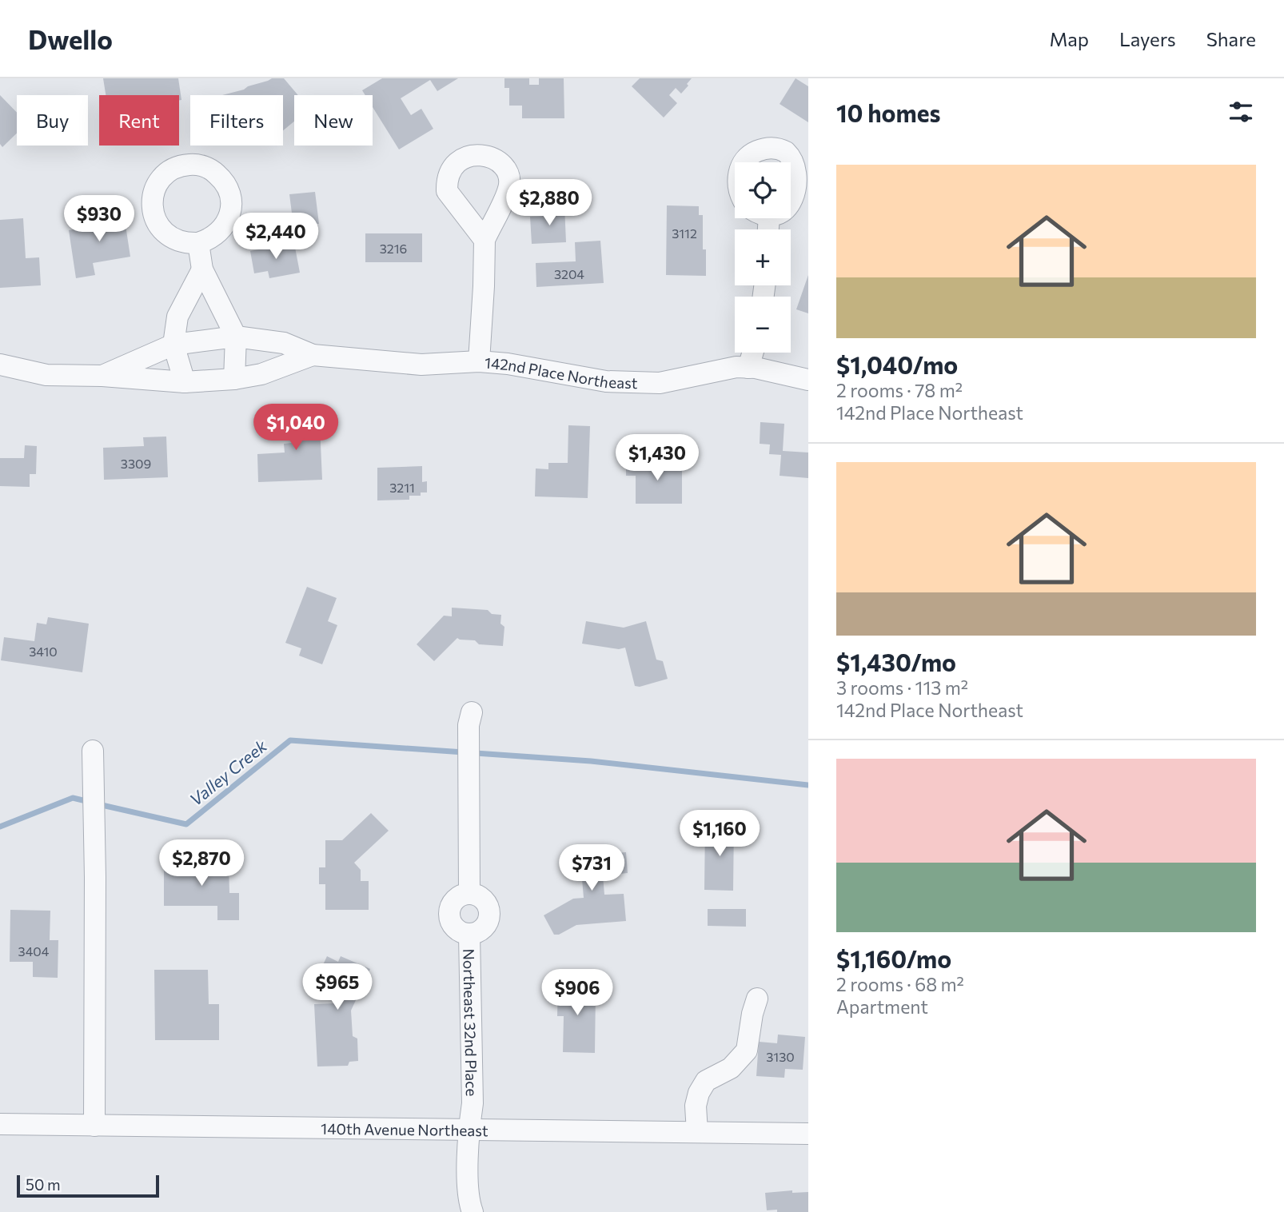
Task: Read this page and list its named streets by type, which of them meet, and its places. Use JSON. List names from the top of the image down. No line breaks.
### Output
{"streets":{"street":["142nd Place Northeast","Northeast 32nd Place","140th Avenue Northeast"]},"crossings":[["Northeast 32nd Place","140th Avenue Northeast"]],"water":["Valley Creek"],"house_numbers":["3112","3216","3204","3309","3211","3410","3404","3130"],"scale_bar":"50 m","page":{"header":"Dwello","nav":["Map","Layers","Share"],"heading":"10 homes","chip":["Buy","Rent","Filters","New"],"list":[{"name":"$1,040/mo","note":"2 rooms · 78 m² · 142nd Place Northeast"},{"name":"$1,430/mo","note":"3 rooms · 113 m² · 142nd Place Northeast"},{"name":"$1,160/mo","note":"2 rooms · 68 m² · Apartment"}],"map_buttons":["+","−"],"price":["$2,880","$930","$2,440","$1,040","$1,430","$1,160","$2,870","$731","$965","$906"],"scale":"50 m"}}
